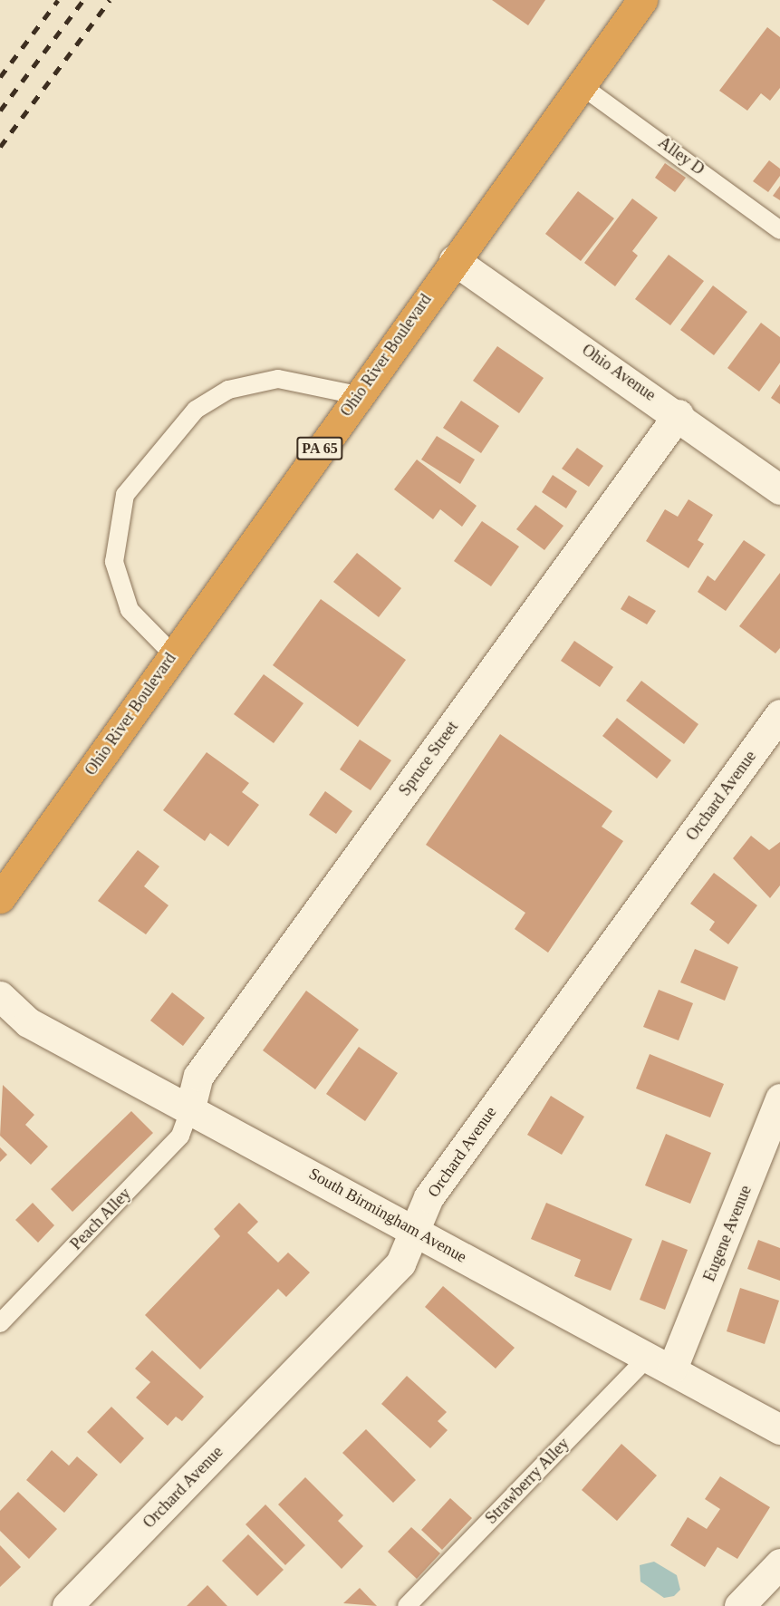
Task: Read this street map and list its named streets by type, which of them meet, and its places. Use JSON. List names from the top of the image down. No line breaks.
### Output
{"streets":{"highway":["Ohio River Boulevard","PA 65"],"street":["Ohio Avenue","Spruce Street","Orchard Avenue","South Birmingham Avenue","Eugene Avenue"],"lane":["Alley D","Peach Alley","Strawberry Alley"]},"crossings":[["Alley D","Ohio River Boulevard"],["Ohio River Boulevard","Ohio Avenue"],["Ohio Avenue","Spruce Street"],["Spruce Street","South Birmingham Avenue"],["Spruce Street","Peach Alley"],["Orchard Avenue","South Birmingham Avenue"],["South Birmingham Avenue","Peach Alley"],["South Birmingham Avenue","Eugene Avenue"],["South Birmingham Avenue","Strawberry Alley"],["Eugene Avenue","Strawberry Alley"]]}
